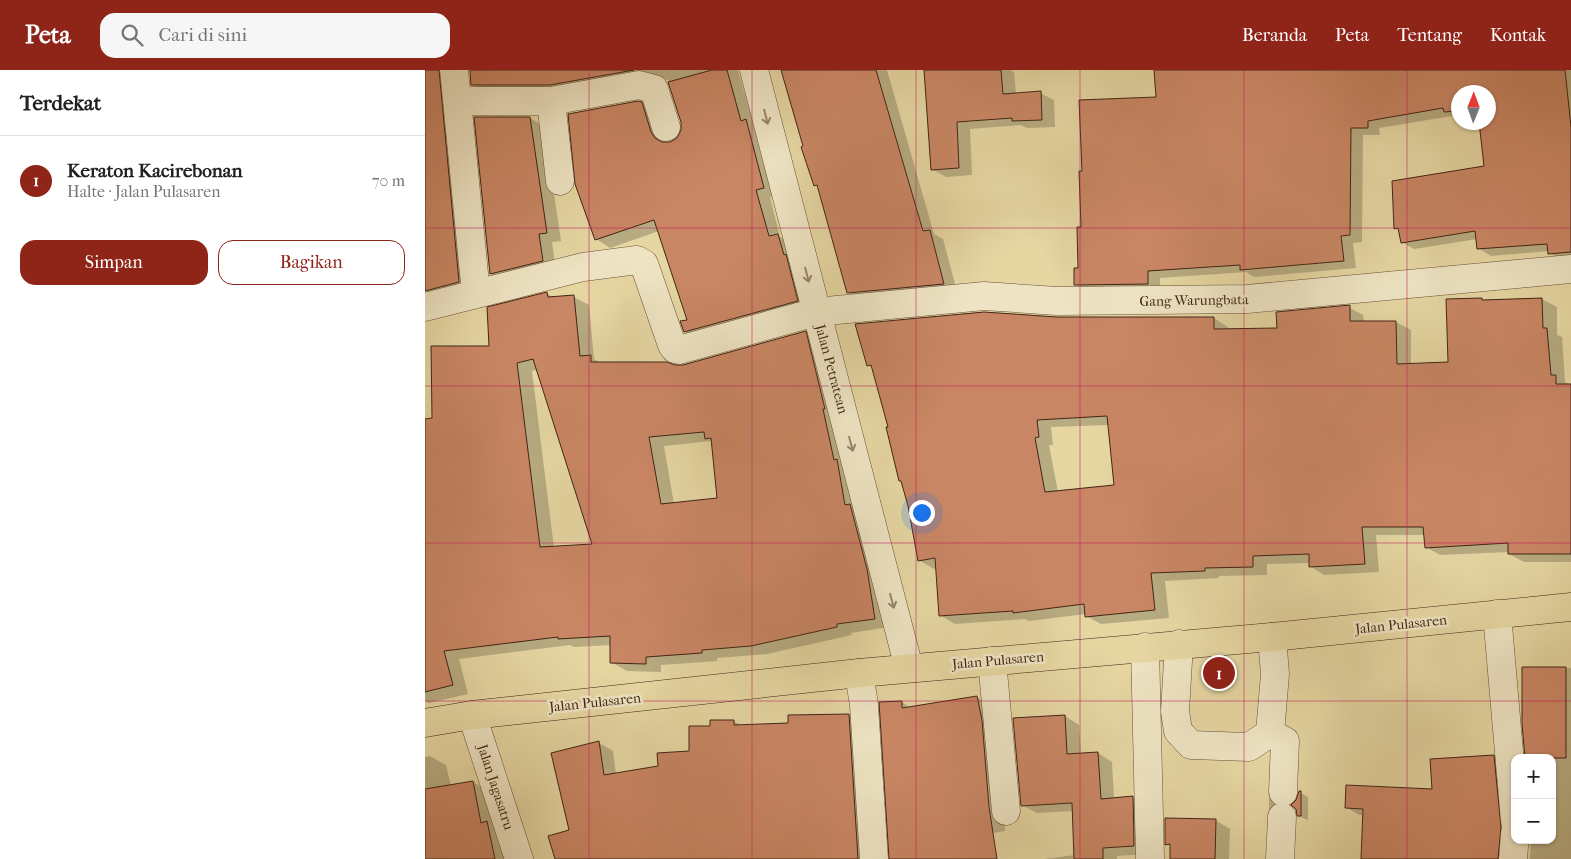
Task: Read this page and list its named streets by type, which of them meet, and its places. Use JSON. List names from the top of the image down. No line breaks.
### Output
{"streets":{"main road":["Jalan Pulasaren"],"street":["Gang Warungbata","Jalan Petratean","Jalan Jagasatru"]},"crossings":[["Gang Warungbata","Jalan Petratean"],["Jalan Petratean","Jalan Pulasaren"],["Jalan Pulasaren","Jalan Jagasatru"]],"one_way":["Jalan Petratean"],"north":"top","page":{"header":"Peta","search":"Cari di sini","nav":["Beranda","Peta","Tentang","Kontak"],"heading":"Terdekat","list":[{"mark":"1","name":"Keraton Kacirebonan","note":"Halte · Jalan Pulasaren","value":"70 m"}],"buttons":["Simpan","Bagikan"],"pins":"1","map_buttons":["+","−"]}}
